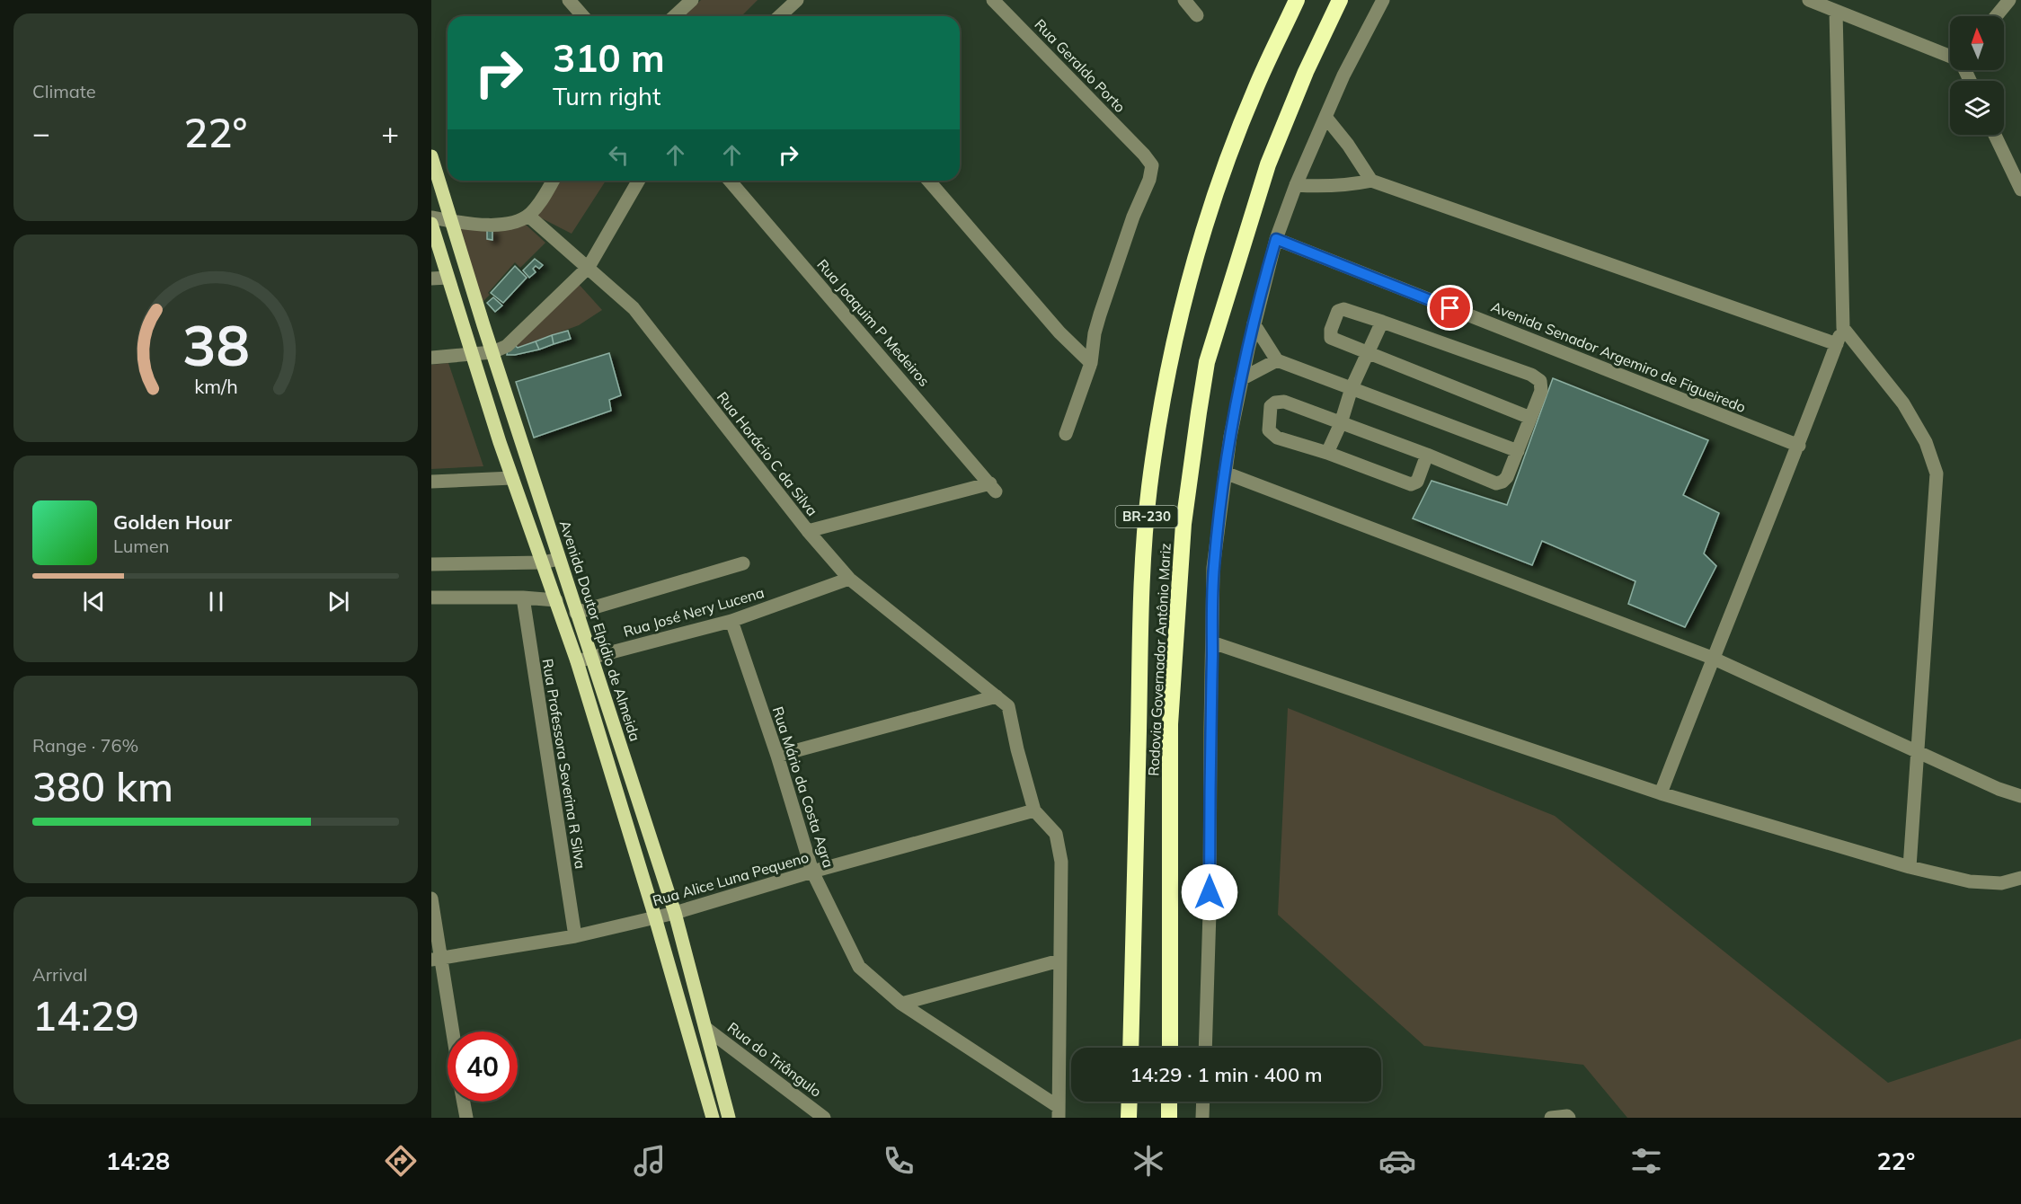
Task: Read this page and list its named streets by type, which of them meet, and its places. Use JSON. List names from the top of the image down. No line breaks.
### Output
{"streets":{"highway":["BR-230","Rodovia Governador Antônio Mariz"],"main road":["Avenida Doutor Elpídio de Almeida"],"street":["Rua Geraldo Porto","Rua Joaquim P Medeiros","Avenida Senador Argemiro de Figueiredo","Rua Horácio C da Silva","Rua José Nery Lucena","Rua Professora Severina R Silva","Rua Mário da Costa Agra","Rua Alice Luna Pequeno","Rua do Triângulo"]},"crossings":[["Rua Joaquim P Medeiros","Rua Horácio C da Silva"],["Rua Horácio C da Silva","Rua José Nery Lucena"],["Rua Horácio C da Silva","Rua Alice Luna Pequeno"],["Rua José Nery Lucena","Avenida Doutor Elpídio de Almeida"],["Rua José Nery Lucena","Rua Mário da Costa Agra"],["Avenida Doutor Elpídio de Almeida","Rua Alice Luna Pequeno"],["Avenida Doutor Elpídio de Almeida","Rua do Triângulo"],["Rua Professora Severina R Silva","Rua Alice Luna Pequeno"],["Rua Mário da Costa Agra","Rua Alice Luna Pequeno"]],"north":"top","page":{"tile":["Climate",["Range · 76%","380 km"],["Arrival","14:29"]],"turn":["310 m","Turn right"],"heat":["−","22°","+"],"song":["Golden Hour","Lumen"],"limit":"40","trip":"14:29 · 1 min · 400 m","tabs":["14:28","22°"],"gauge":["38","km/h"]}}
